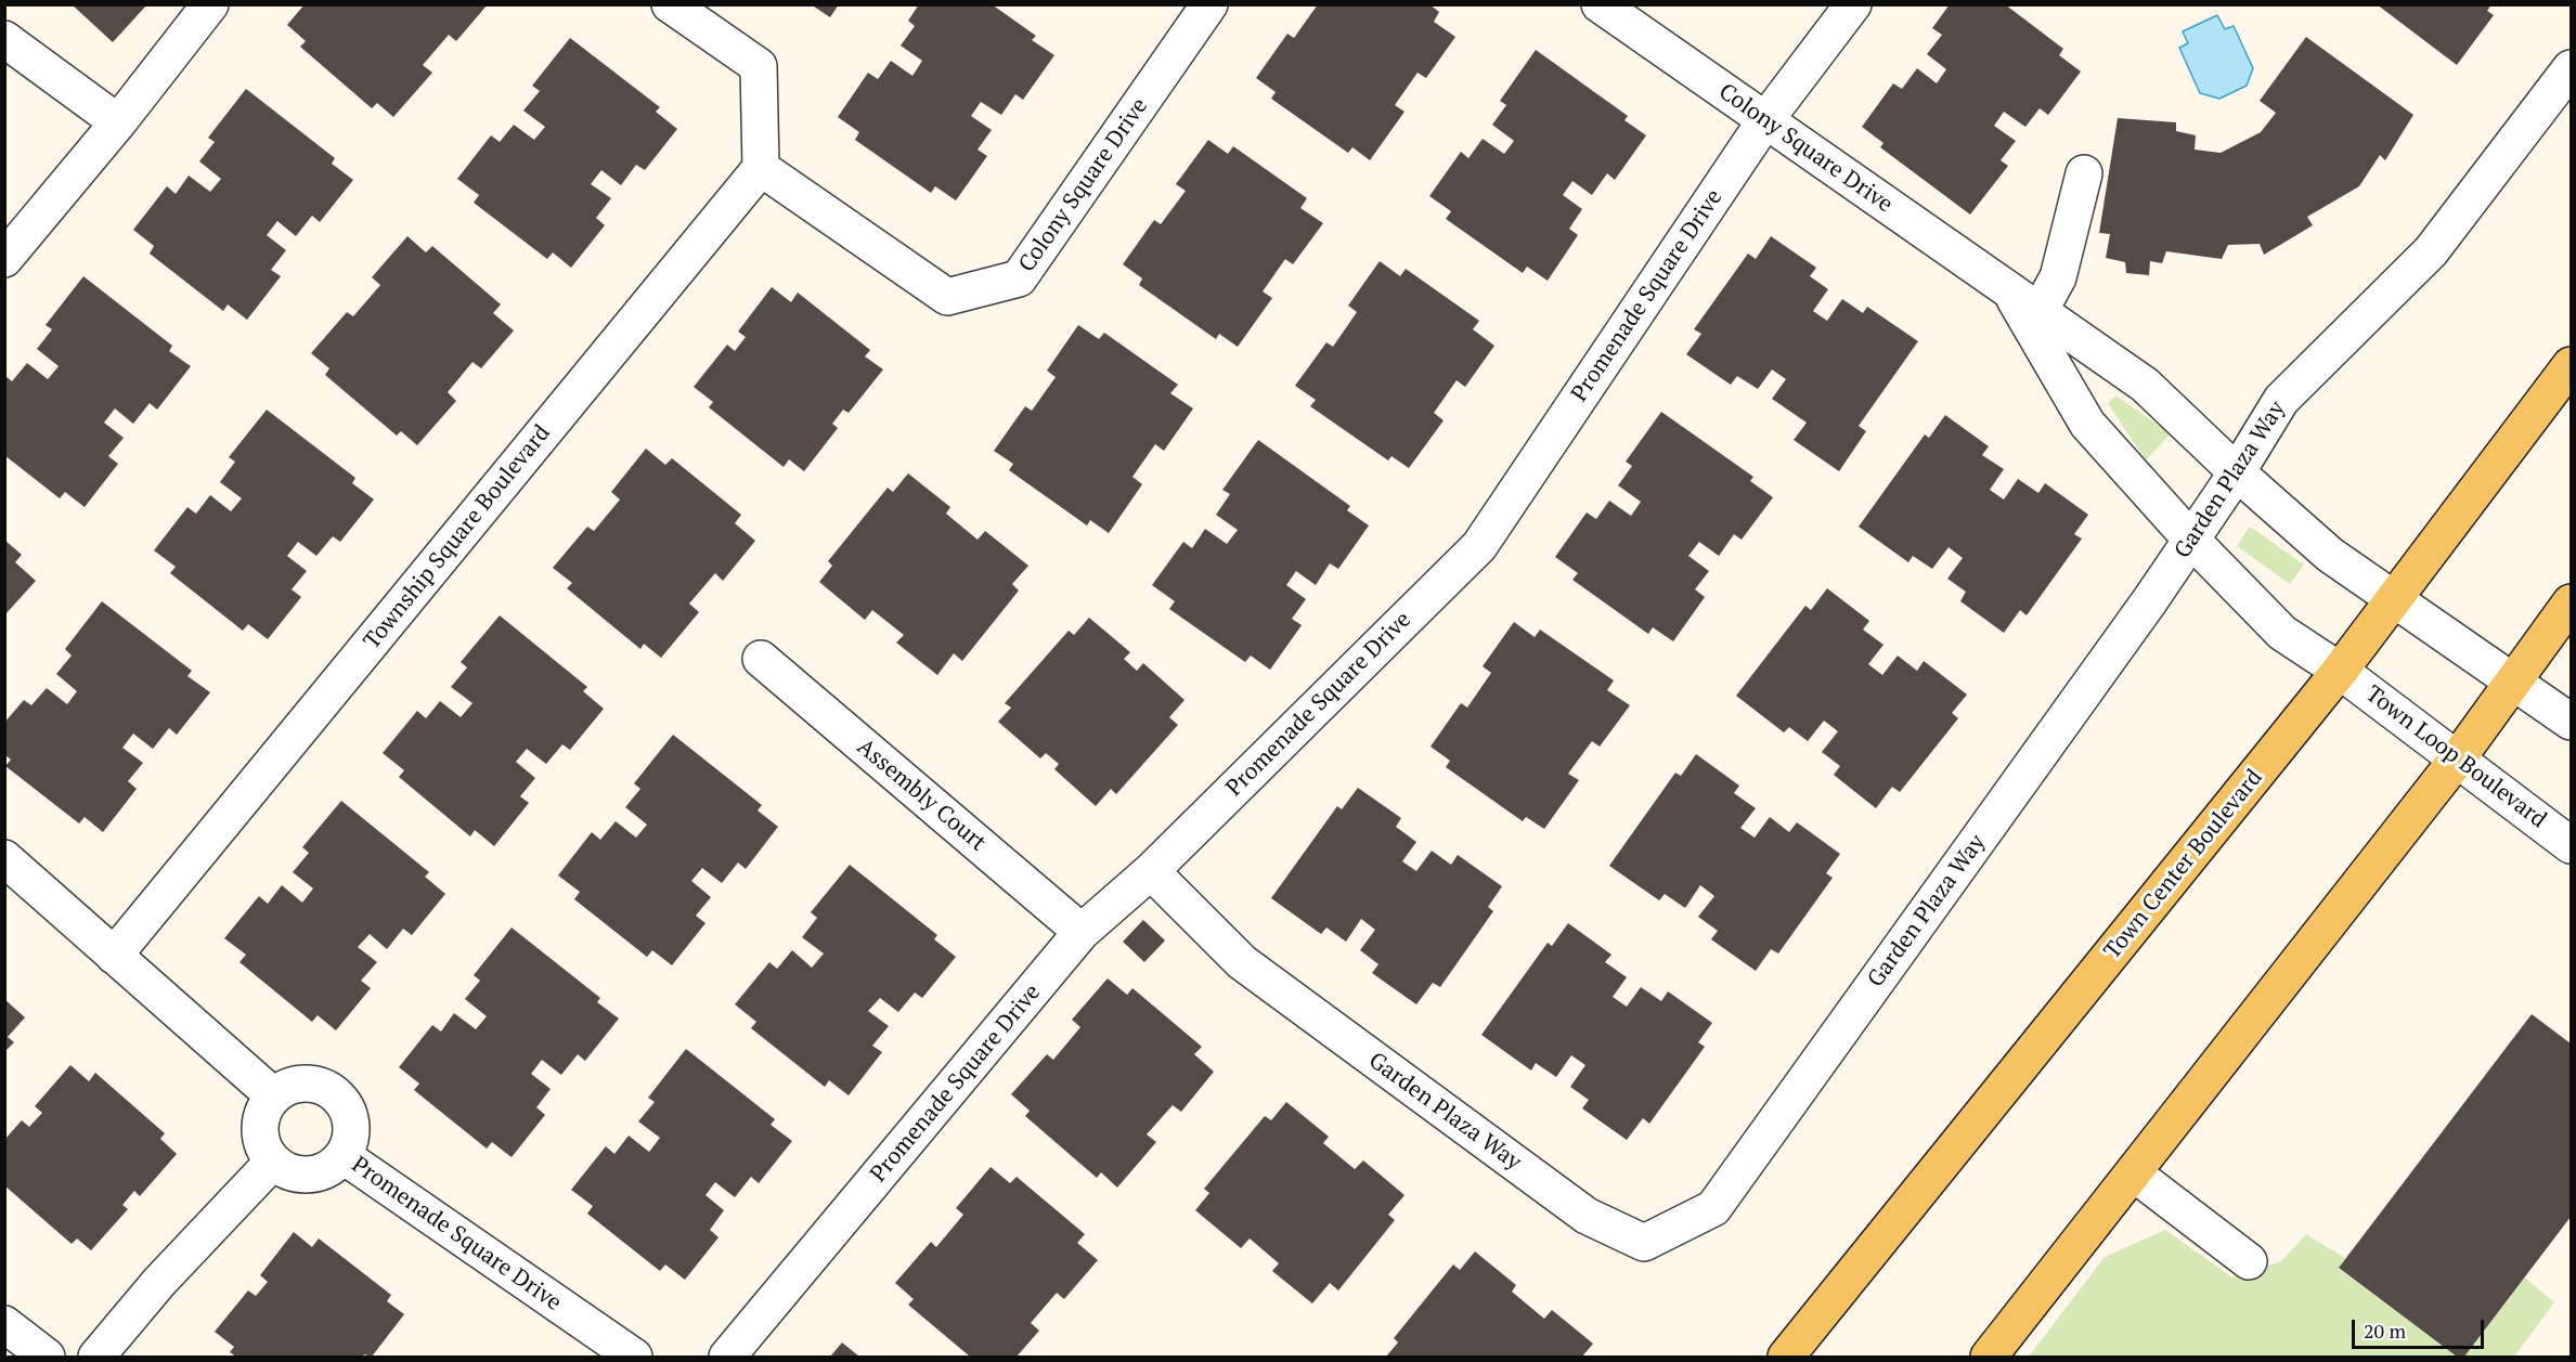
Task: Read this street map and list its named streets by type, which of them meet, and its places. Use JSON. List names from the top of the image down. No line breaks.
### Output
{"streets":{"main road":["Town Center Boulevard"],"street":["Colony Square Drive","Promenade Square Drive","Garden Plaza Way","Township Square Boulevard","Town Loop Boulevard","Assembly Court"]},"crossings":[["Colony Square Drive","Promenade Square Drive"],["Colony Square Drive","Garden Plaza Way"],["Colony Square Drive","Township Square Boulevard"],["Colony Square Drive","Town Loop Boulevard"],["Colony Square Drive","Town Center Boulevard"],["Promenade Square Drive","Garden Plaza Way"],["Promenade Square Drive","Assembly Court"],["Town Loop Boulevard","Town Center Boulevard"]],"scale_bar":"20 m"}
